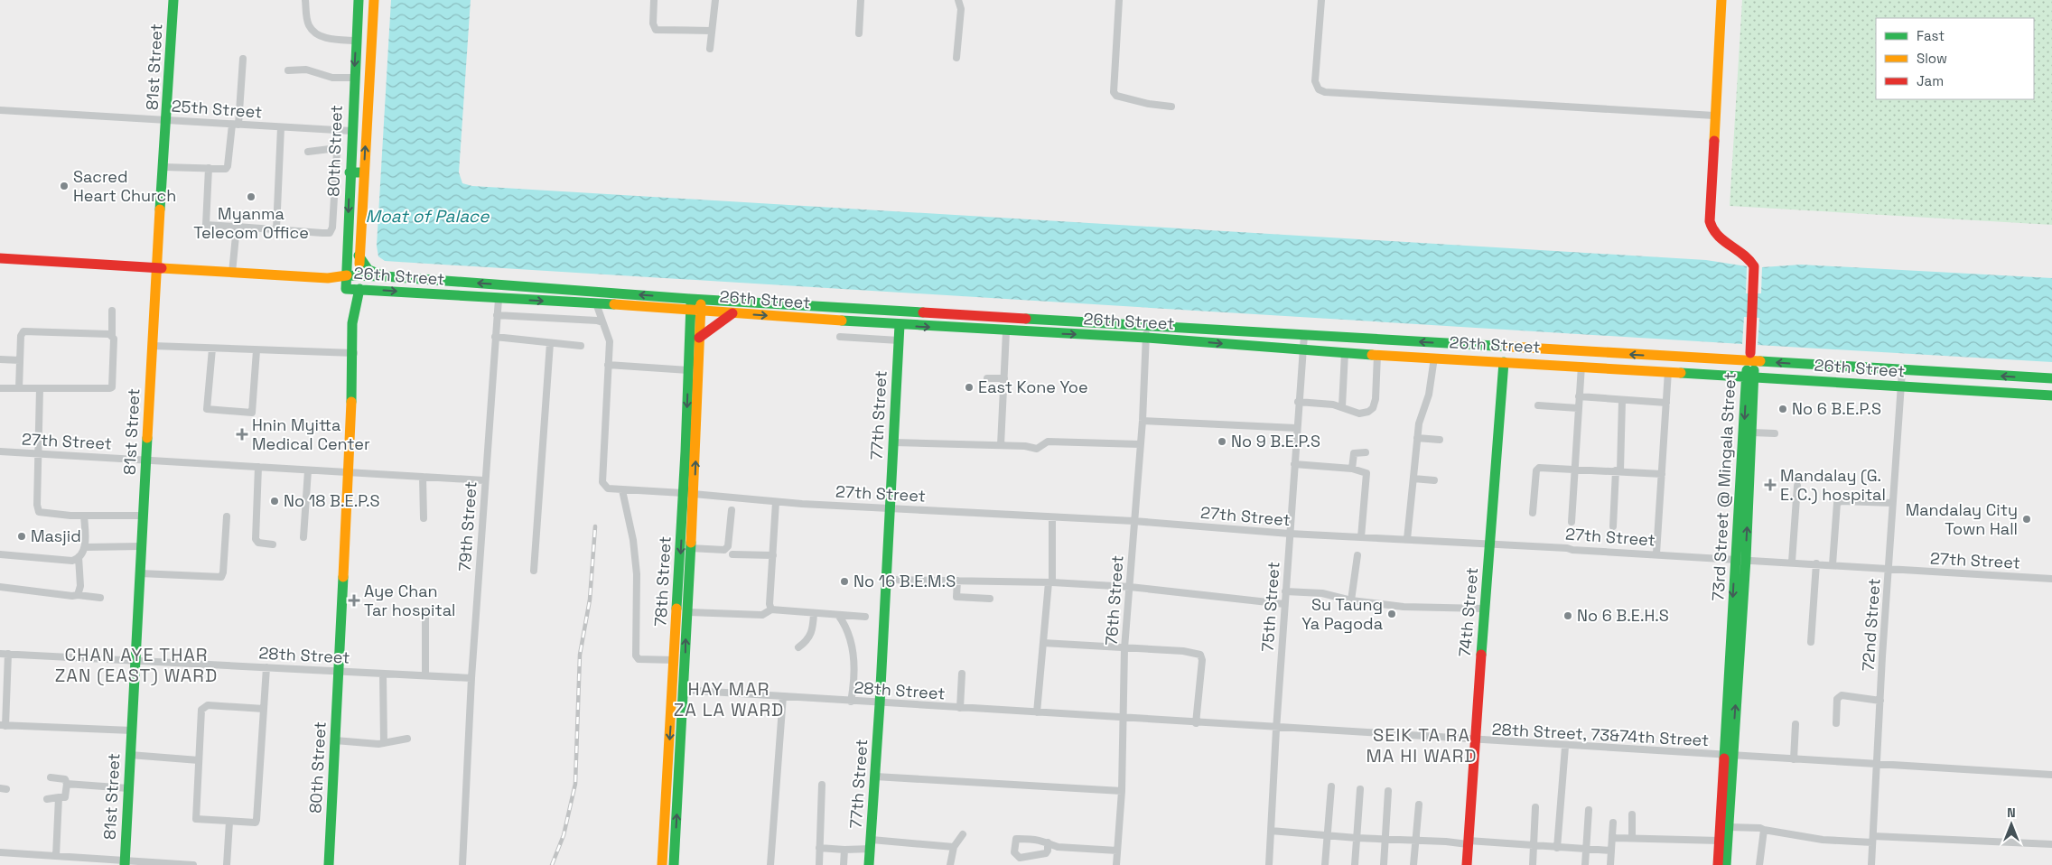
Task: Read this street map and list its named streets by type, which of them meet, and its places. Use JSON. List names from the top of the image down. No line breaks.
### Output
{"streets":{"main road":["81st Street","80th Street","26th Street","77th Street","73rd Street @ Mingala Street","78th Street","74th Street"],"street":["25th Street","27th Street","79th Street","76th Street","75th Street","72nd Street","28th Street","28th Street, 73&74th Street"]},"crossings":[["81st Street","25th Street"],["81st Street","27th Street"],["81st Street","28th Street"],["25th Street","80th Street"],["80th Street","26th Street"],["80th Street","27th Street"],["80th Street","28th Street"],["26th Street","77th Street"],["26th Street","27th Street"],["26th Street","73rd Street @ Mingala Street"],["26th Street","79th Street"],["26th Street","78th Street"],["26th Street","76th Street"],["26th Street","75th Street"],["26th Street","74th Street"],["26th Street","72nd Street"],["77th Street","27th Street"],["77th Street","28th Street"],["27th Street","73rd Street @ Mingala Street"],["27th Street","79th Street"],["27th Street","78th Street"],["27th Street","76th Street"],["27th Street","75th Street"],["27th Street","74th Street"],["27th Street","72nd Street"],["73rd Street @ Mingala Street","28th Street, 73&74th Street"],["79th Street","28th Street"],["78th Street","28th Street"],["76th Street","28th Street"],["75th Street","28th Street"],["75th Street","28th Street, 73&74th Street"],["74th Street","28th Street, 73&74th Street"],["72nd Street","28th Street, 73&74th Street"],["28th Street","28th Street, 73&74th Street"]],"districts":["CHAN AYE THAR ZAN (EAST) WARD","HAY MAR ZA LA WARD","SEIK TA RA MA HI WARD"],"water":["Moat of Palace"],"places":{"other":["Sacred Heart Church","Myanma Telecom Office","East Kone Yoe","No 6 B.E.P.S","No 9 B.E.P.S","No 18 B.E.P.S","Mandalay City Town Hall","Masjid","No 16 B.E.M.S","Su Taung Ya Pagoda","No 6 B.E.H.S"],"health":["Hnin Myitta Medical Center","Mandalay (G. E. C.) hospital","Aye Chan Tar hospital"]},"legend":["Fast","Slow","Jam"],"north":"top"}
